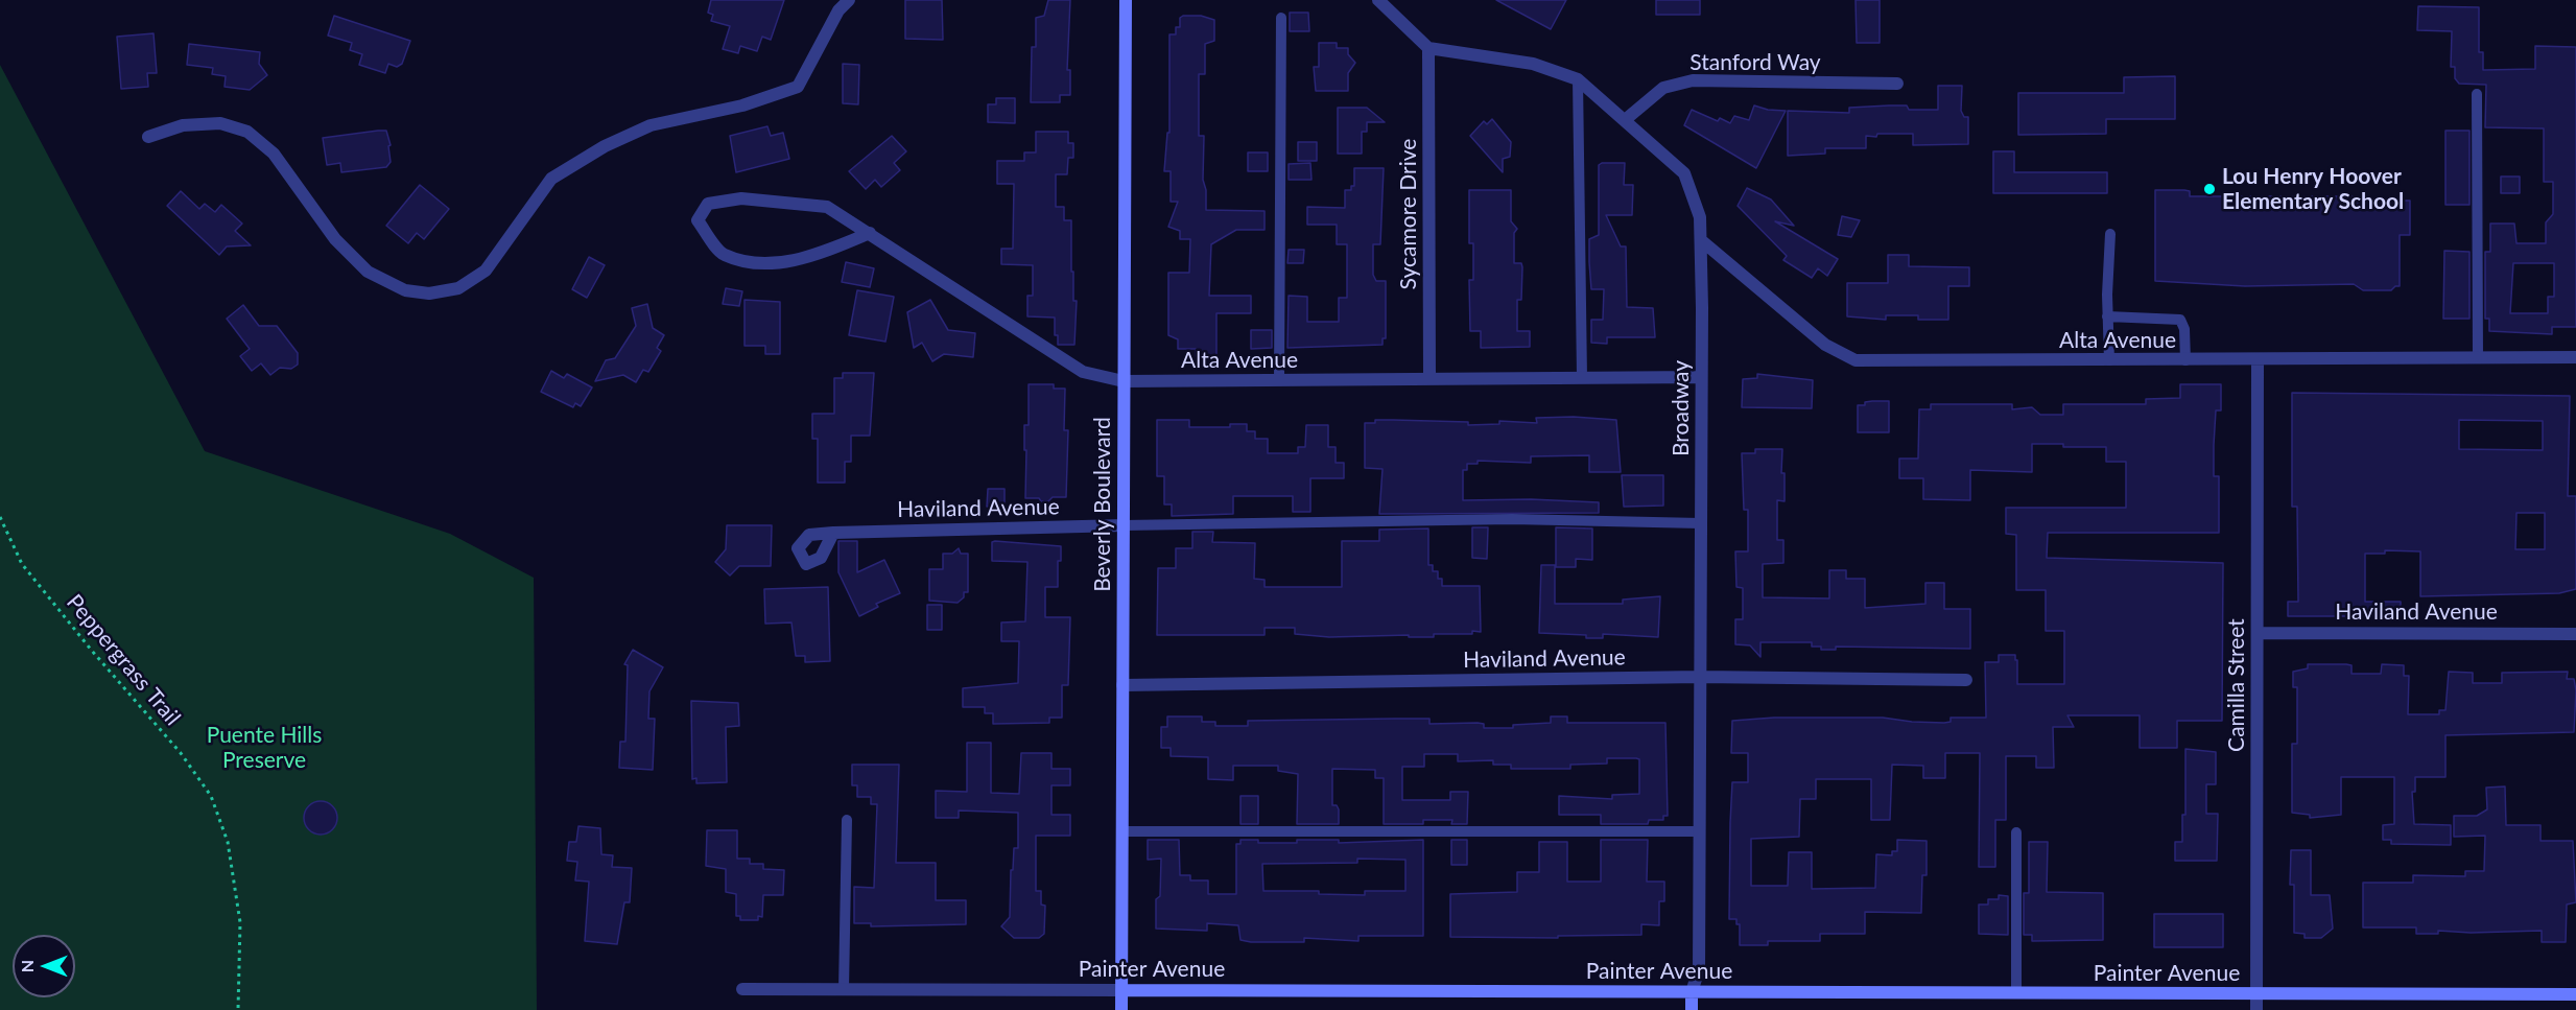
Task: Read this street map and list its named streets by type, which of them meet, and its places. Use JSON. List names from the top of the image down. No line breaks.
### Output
{"streets":{"street":["Stanford Way","Sycamore Drive","Alta Avenue","Broadway","Beverly Boulevard","Haviland Avenue","Camilla Street","Painter Avenue"],"path":["Peppergrass Trail"]},"crossings":[["Stanford Way","Broadway"],["Sycamore Drive","Alta Avenue"],["Sycamore Drive","Broadway"],["Alta Avenue","Broadway"],["Alta Avenue","Beverly Boulevard"],["Alta Avenue","Camilla Street"],["Broadway","Haviland Avenue"],["Broadway","Painter Avenue"],["Beverly Boulevard","Haviland Avenue"],["Beverly Boulevard","Painter Avenue"],["Haviland Avenue","Camilla Street"],["Camilla Street","Painter Avenue"]],"parks":["Puente Hills Preserve"],"places":["Lou Henry Hoover Elementary School"],"north":"left"}
